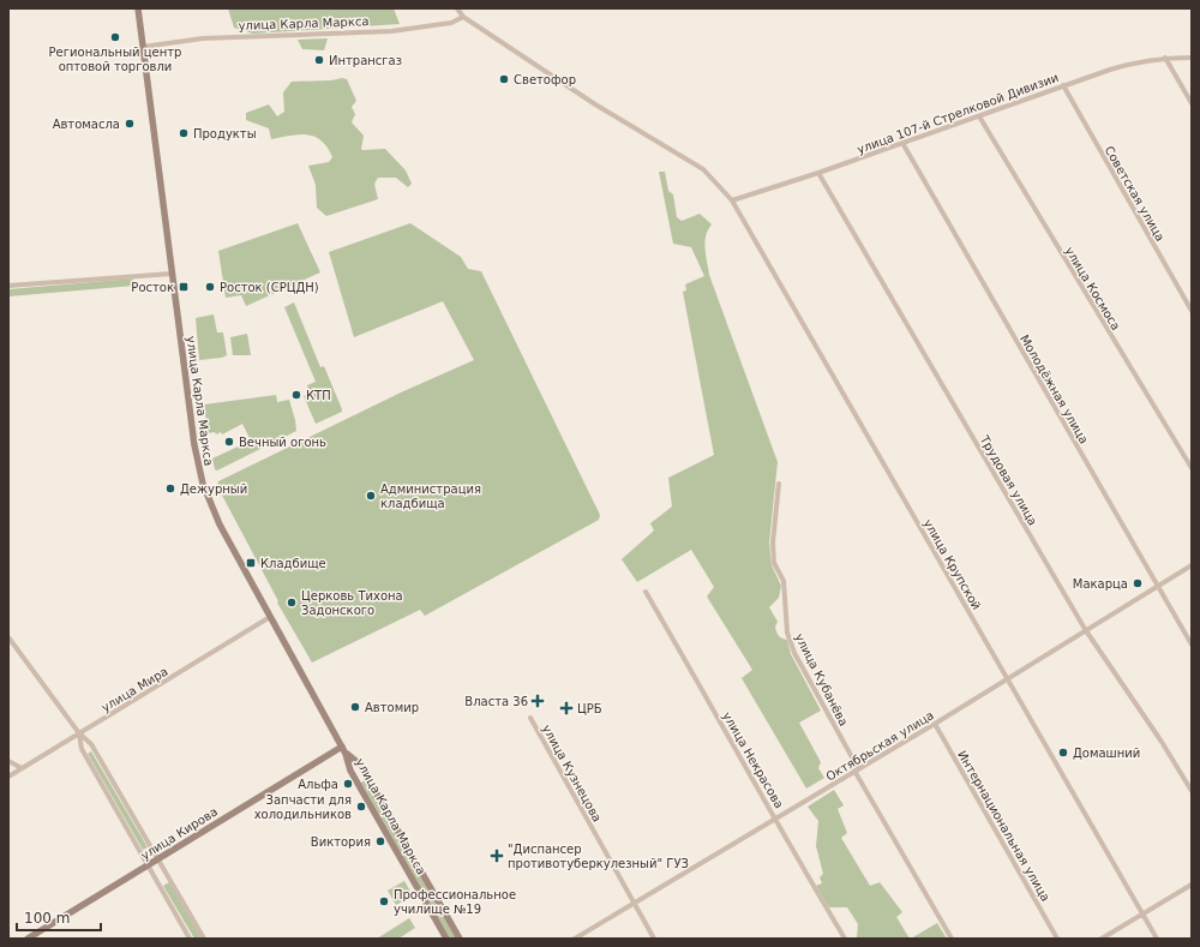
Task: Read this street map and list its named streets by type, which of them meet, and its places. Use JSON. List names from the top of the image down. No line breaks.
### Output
{"streets":{"main road":["улица Карла Маркса","улица Кирова"],"street":["улица 107-й Стрелковой Дивизии","Советская улица","улица Космоса","Молодёжная улица","Трудовая улица","улица Крупской","улица Кубанёва","улица Мира","Октябрьская улица","улица Некрасова","улица Кузнецова","Интернациональная улица"]},"crossings":[["улица Карла Маркса","улица Крупской"],["улица Карла Маркса","улица Мира"],["улица Карла Маркса","улица Кирова"],["улица 107-й Стрелковой Дивизии","Советская улица"],["улица 107-й Стрелковой Дивизии","улица Космоса"],["улица 107-й Стрелковой Дивизии","Молодёжная улица"],["улица 107-й Стрелковой Дивизии","Трудовая улица"],["улица 107-й Стрелковой Дивизии","улица Крупской"],["Молодёжная улица","Октябрьская улица"],["Трудовая улица","Октябрьская улица"],["улица Крупской","Октябрьская улица"],["улица Кубанёва","Октябрьская улица"],["Октябрьская улица","улица Некрасова"],["Октябрьская улица","улица Кузнецова"],["Октябрьская улица","Интернациональная улица"]],"places":{"other":["Региональный центр оптовой торговли","Интрансгаз","Светофор","Автомасла","Продукты","Росток (СРЦДН)","КТП","Вечный огонь","Дежурный","Администрация кладбища","Макарца","Церковь Тихона Задонского","Автомир","Домашний","Альфа","Запчасти для холодильников","Виктория","Профессиональное училище №19"],"transit":["Росток","Кладбище"],"health":["Власта 36","ЦРБ","\"Диспансер противотуберкулезный\" ГУЗ"]},"scale_bar":"100 m"}
